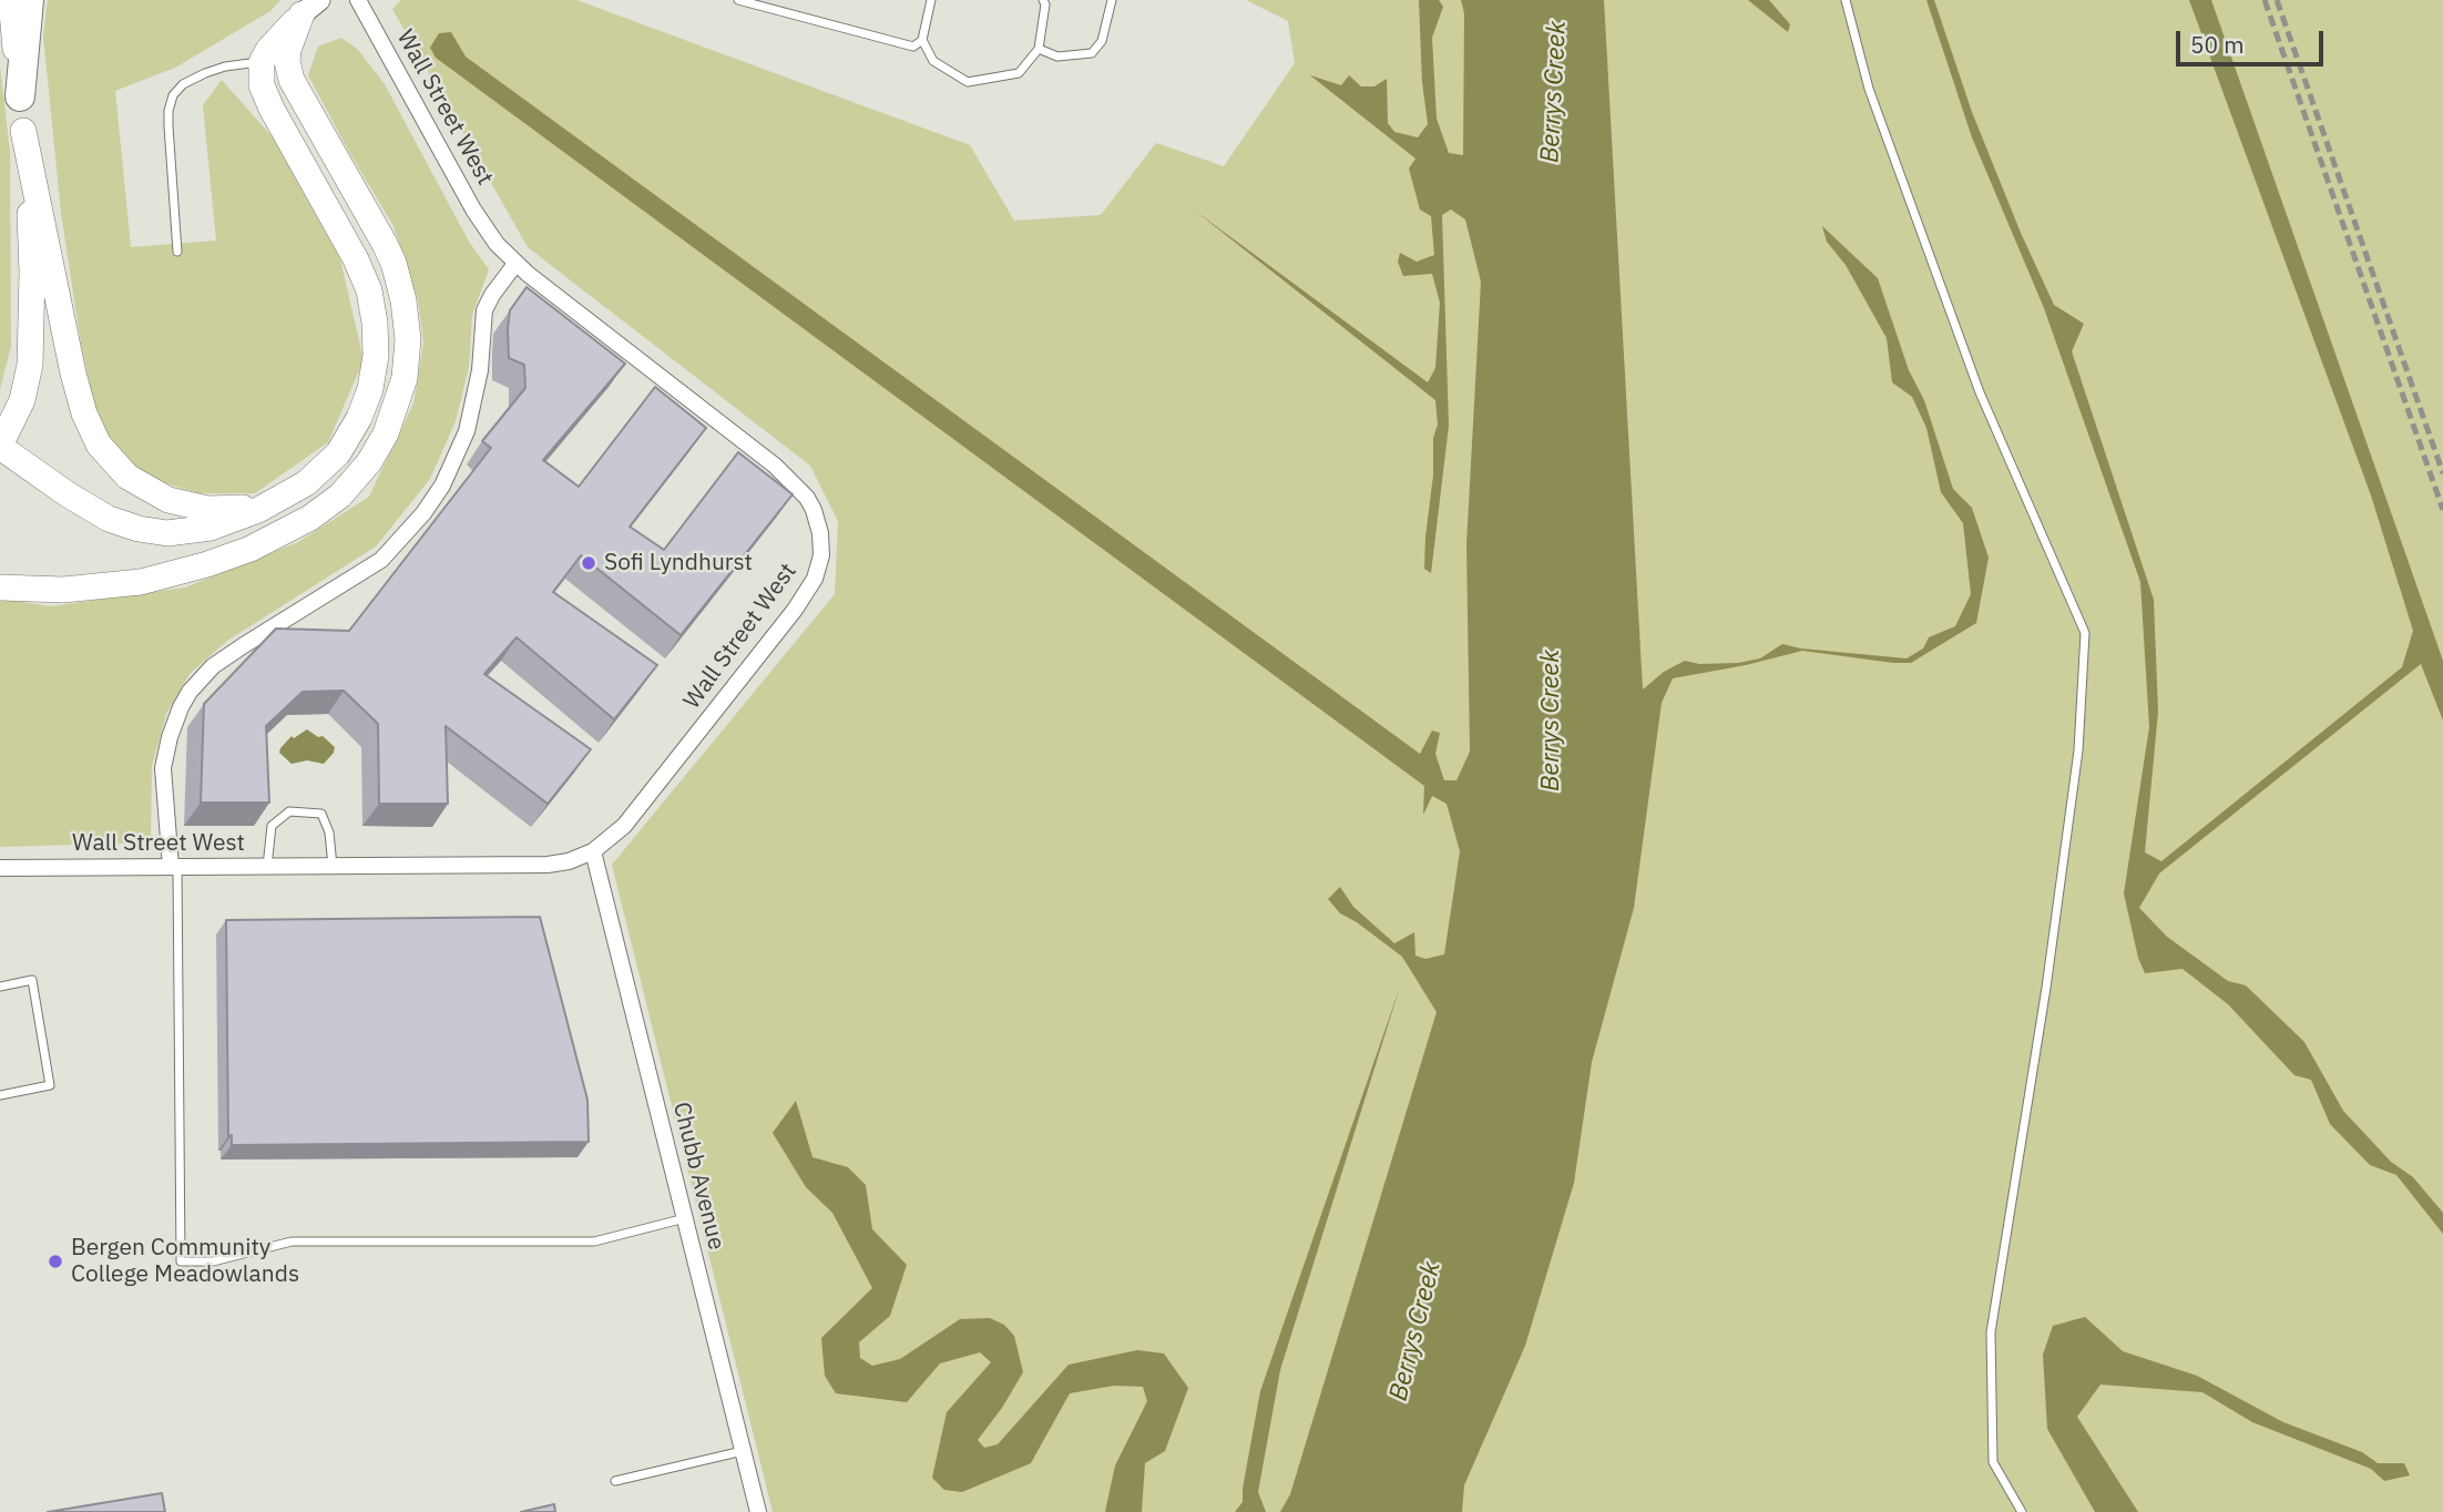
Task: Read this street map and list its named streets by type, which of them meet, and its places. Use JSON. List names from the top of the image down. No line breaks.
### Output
{"streets":{"street":["Wall Street West","Chubb Avenue"]},"crossings":[["Wall Street West","Chubb Avenue"]],"water":["Berrys Creek"],"places":["Sofi Lyndhurst","Bergen Community College Meadowlands"],"scale_bar":"50 m"}
